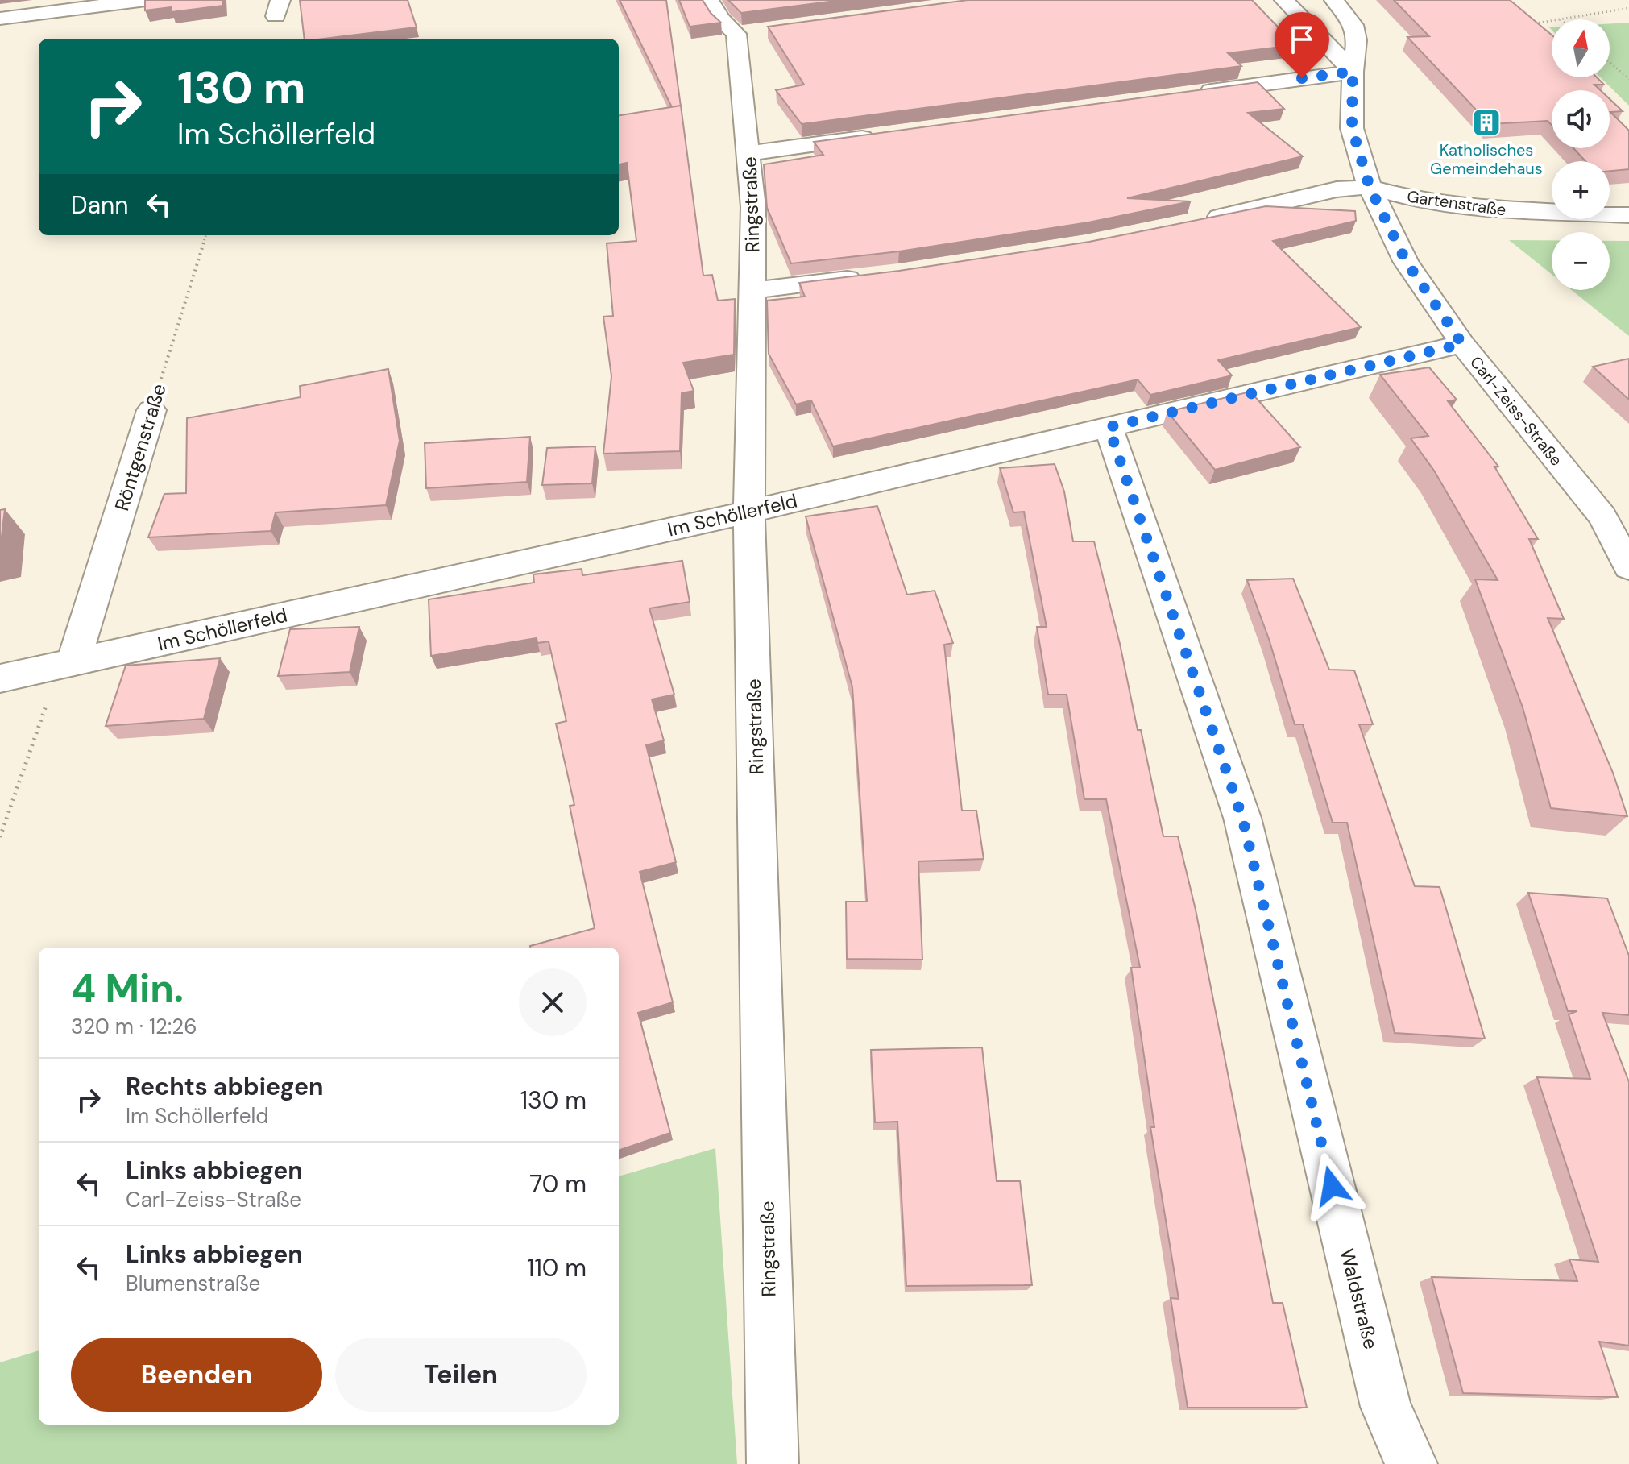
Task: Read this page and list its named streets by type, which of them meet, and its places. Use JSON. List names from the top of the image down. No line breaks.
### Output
{"streets":{"street":["Gartenstraße","Ringstraße","Carl-Zeiss-Straße","Röntgenstraße","Im Schöllerfeld","Waldstraße"]},"crossings":[["Gartenstraße","Carl-Zeiss-Straße"],["Ringstraße","Im Schöllerfeld"],["Carl-Zeiss-Straße","Im Schöllerfeld"],["Röntgenstraße","Im Schöllerfeld"],["Im Schöllerfeld","Waldstraße"]],"places":{"building":["Katholisches Gemeindehaus"]},"north":"top","page":{"map_buttons":["+","−"],"turn":["130 m","Im Schöllerfeld"],"then":"Dann","heading":["4 Min.","320 m · 12:26"],"list":[{"name":"Rechts abbiegen","note":"Im Schöllerfeld","value":"130 m"},{"name":"Links abbiegen","note":"Carl-Zeiss-Straße","value":"70 m"},{"name":"Links abbiegen","note":"Blumenstraße","value":"110 m"}],"buttons":["Beenden","Teilen"]}}
